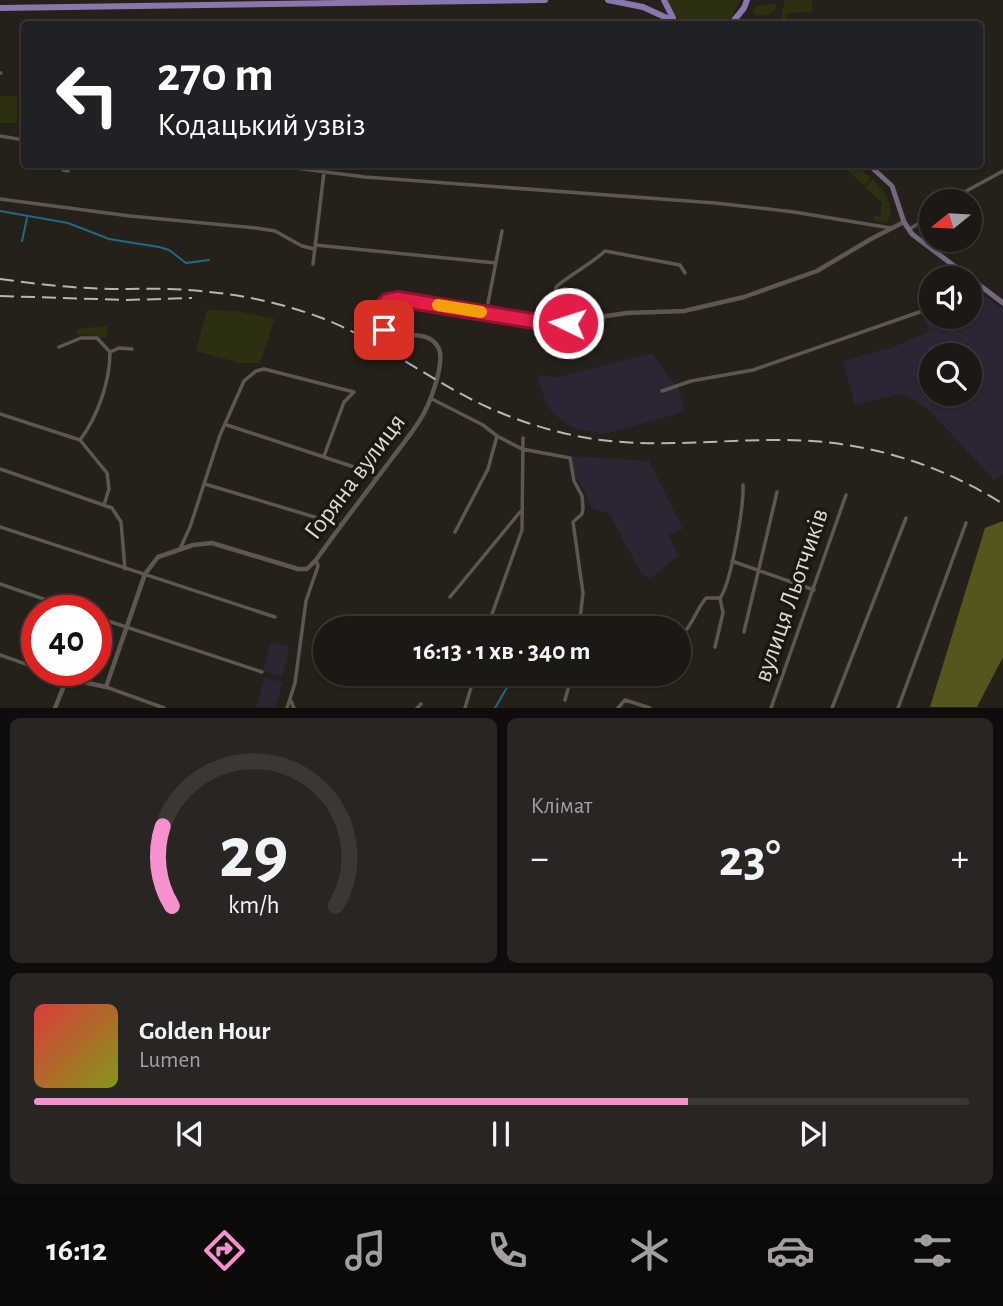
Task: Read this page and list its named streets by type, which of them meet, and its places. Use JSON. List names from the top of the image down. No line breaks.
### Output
{"streets":{"street":["Горяна вулиця","вулиця Льотчиків"]},"north":"left","page":{"turn":["270 m","Кодацький узвіз"],"limit":"40","trip":"16:13 · 1 хв · 340 m","tile":"Клімат","heat":["−","23°","+"],"song":["Golden Hour","Lumen"],"tabs":"16:12","gauge":["29","km/h"]}}
